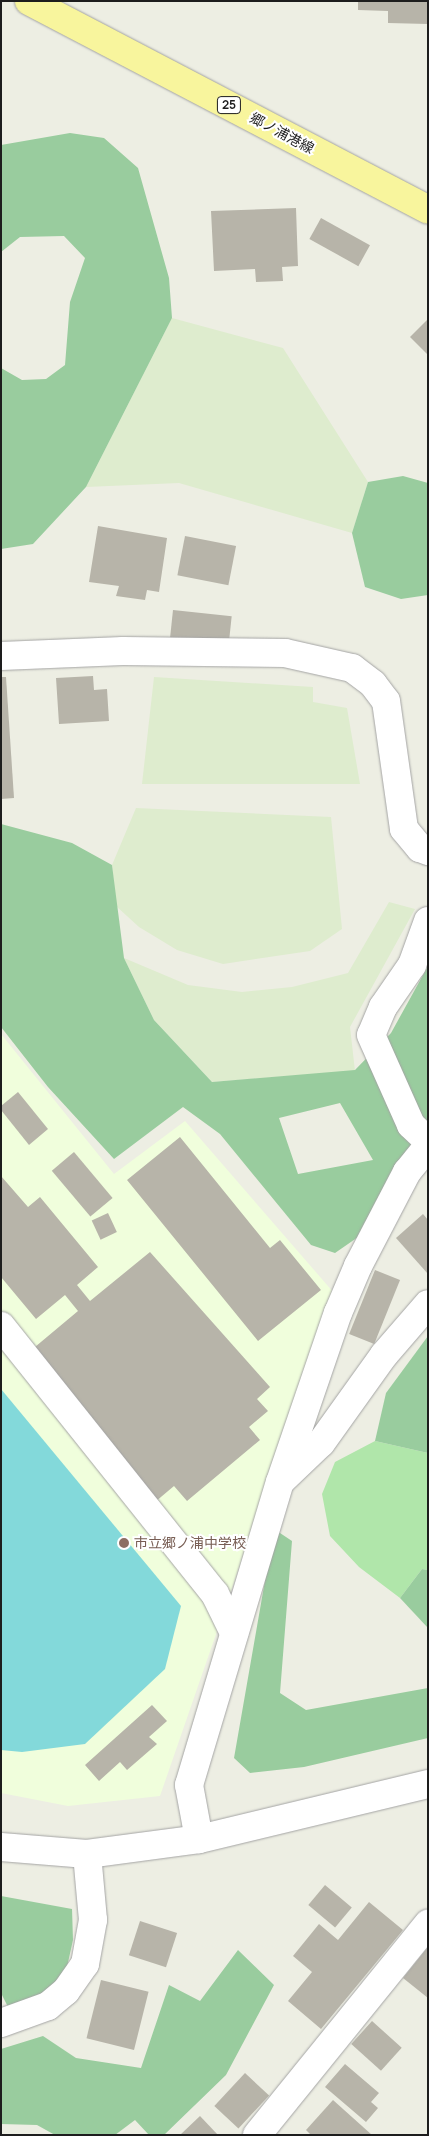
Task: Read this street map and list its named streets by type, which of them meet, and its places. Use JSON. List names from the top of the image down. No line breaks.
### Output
{"streets":{"main road":["25","郷ノ浦港線"]},"places":["市立郷ノ浦中学校"]}
